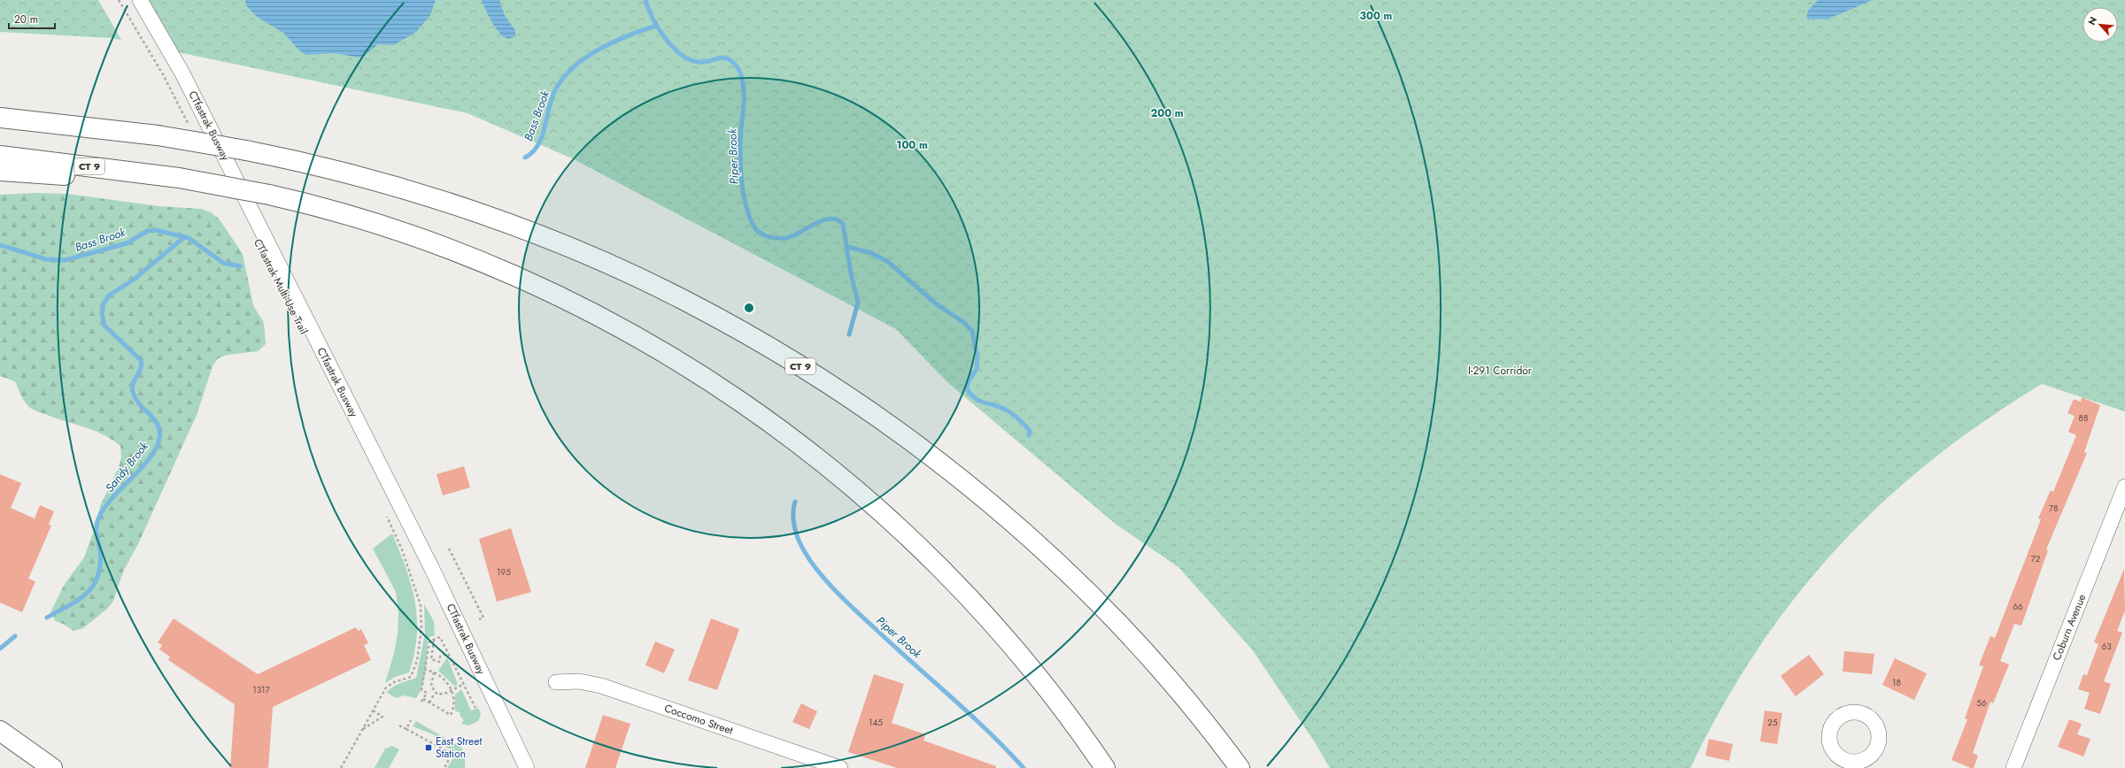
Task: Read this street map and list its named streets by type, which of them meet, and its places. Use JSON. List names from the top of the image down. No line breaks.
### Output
{"streets":{"main road":["CT 9"],"street":["CTfastrak Busway","Coburn Avenue","Coccomo Street"]},"water":["Bass Brook","Piper Brook","Sandy Brook"],"parks":["I-291 Corridor"],"places":{"transit":["East Street Station"]},"house_numbers":["88","78","72","195","66","63","18","1317","56","145","25"],"scale_bar":"20 m","north":"top left","rings":["300 m","200 m","100 m"]}
